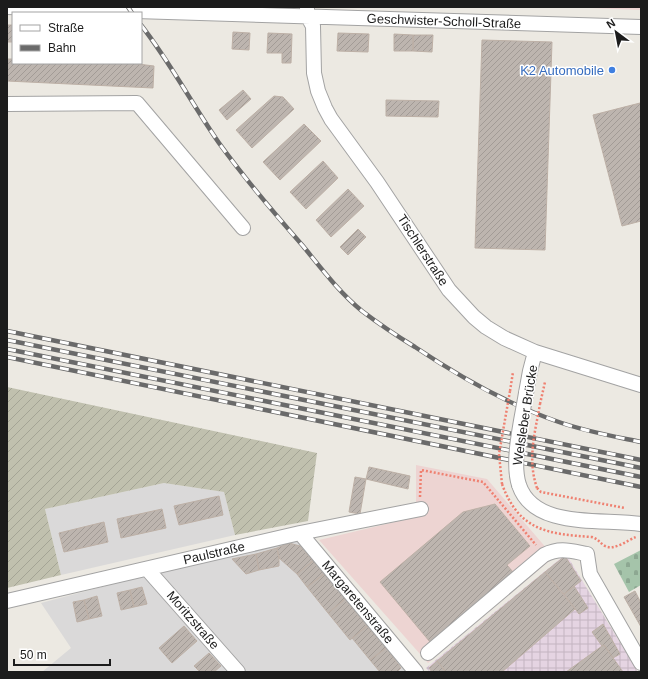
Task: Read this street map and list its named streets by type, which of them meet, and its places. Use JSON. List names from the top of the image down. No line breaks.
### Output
{"streets":{"street":["Geschwister-Scholl-Straße","Tischlerstraße","Welsleber Brücke","Paulstraße","Margaretenstraße","Moritzstraße"]},"crossings":[["Geschwister-Scholl-Straße","Tischlerstraße"],["Tischlerstraße","Welsleber Brücke"],["Paulstraße","Margaretenstraße"],["Paulstraße","Moritzstraße"]],"places":["K2 Automobile"],"legend":["Straße","Bahn"],"scale_bar":"50 m","north":"top left"}
